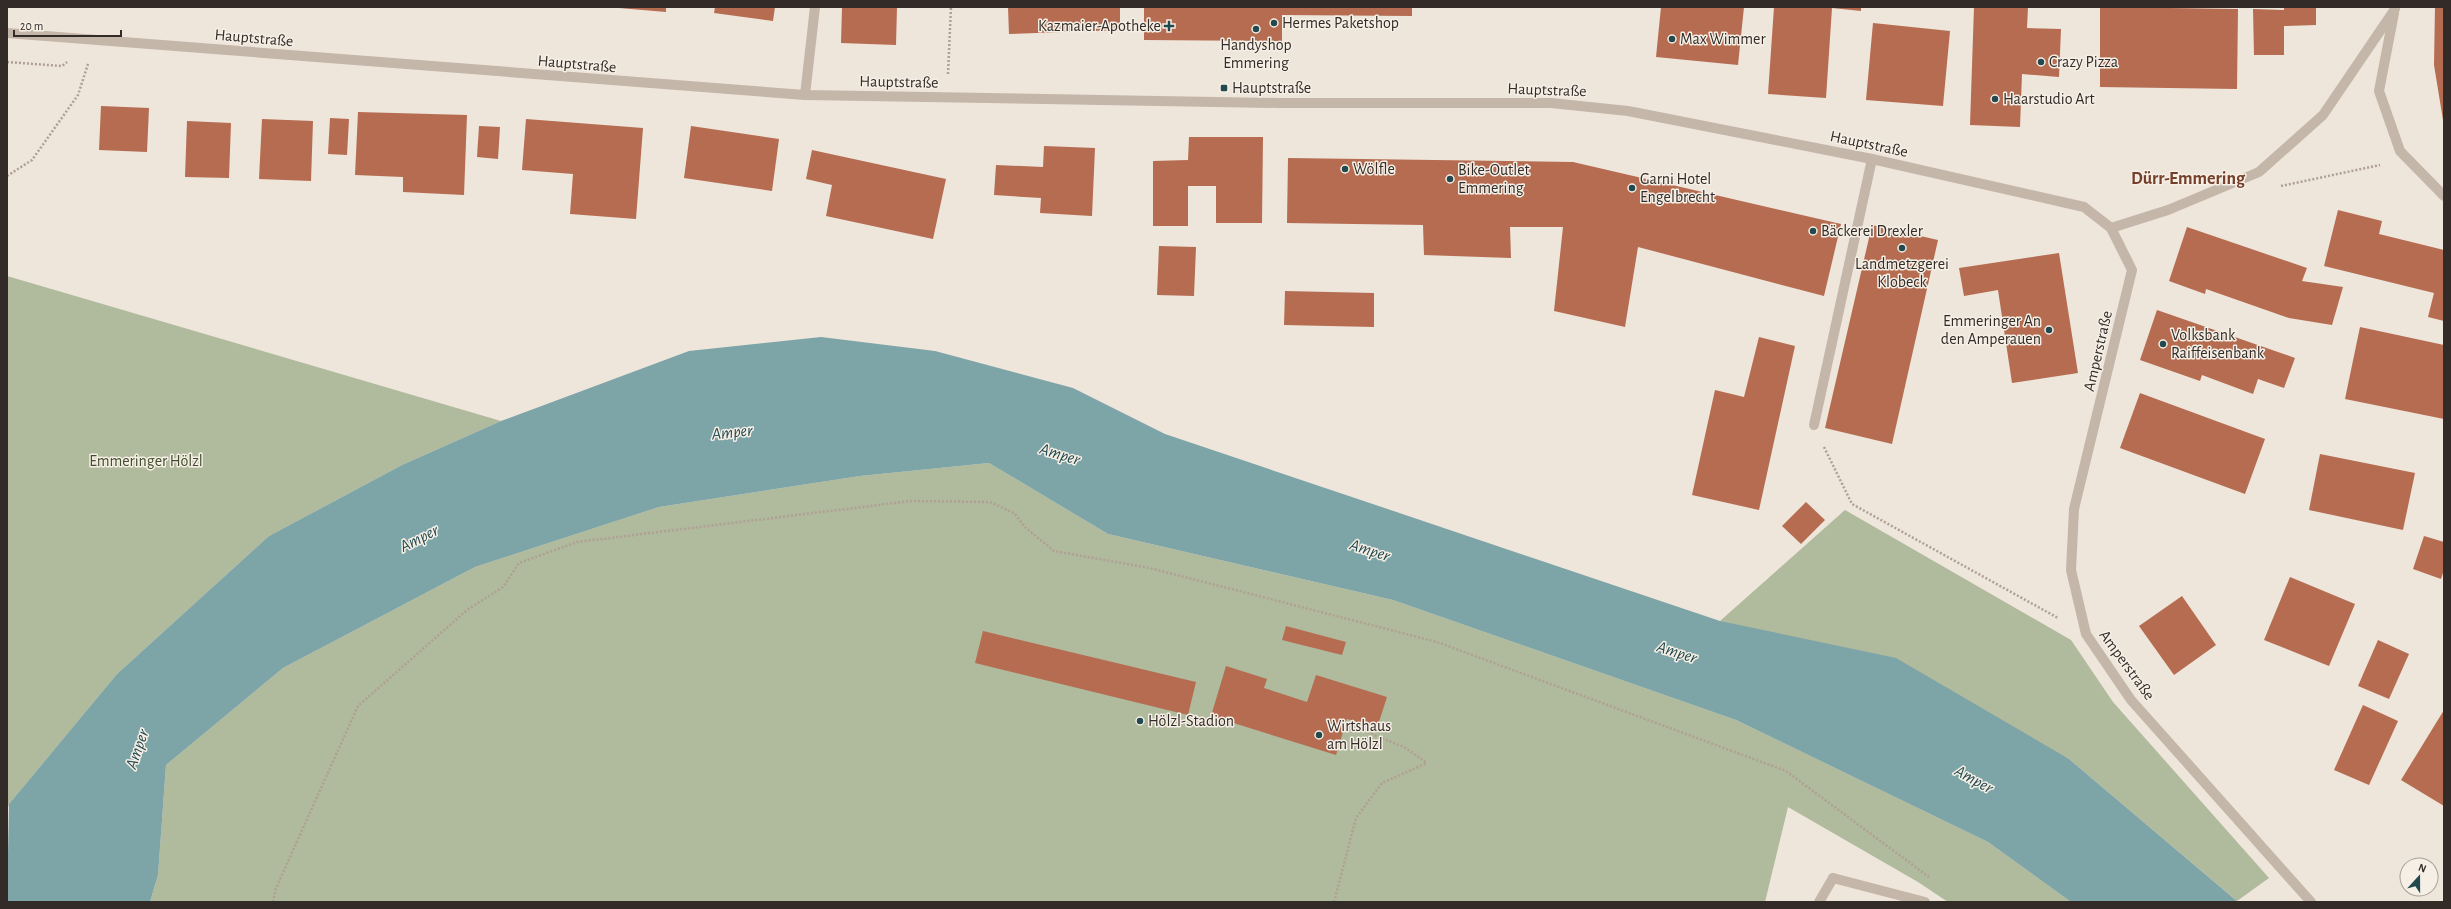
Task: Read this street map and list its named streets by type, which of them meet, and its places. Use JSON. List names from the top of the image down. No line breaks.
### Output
{"streets":{"street":["Hauptstraße","Amperstraße"]},"crossings":[["Hauptstraße","Amperstraße"]],"districts":["Dürr-Emmering"],"water":["Amper"],"parks":["Emmeringer Hölzl"],"places":{"other":["Hermes Paketshop","Handyshop Emmering","Max Wimmer","Crazy Pizza","Haarstudio Art","Wölfle","Bike-Outlet Emmering","Garni Hotel Engelbrecht","Bäckerei Drexler","Landmetzgerei Klobeck","Emmeringer An den Amperauen","Volksbank Raiffeisenbank","Hölzl-Stadion","Wirtshaus am Hölzl"],"health":["Kazmaier-Apotheke"],"transit":["Hauptstraße"]},"scale_bar":"20 m","north":"top"}
